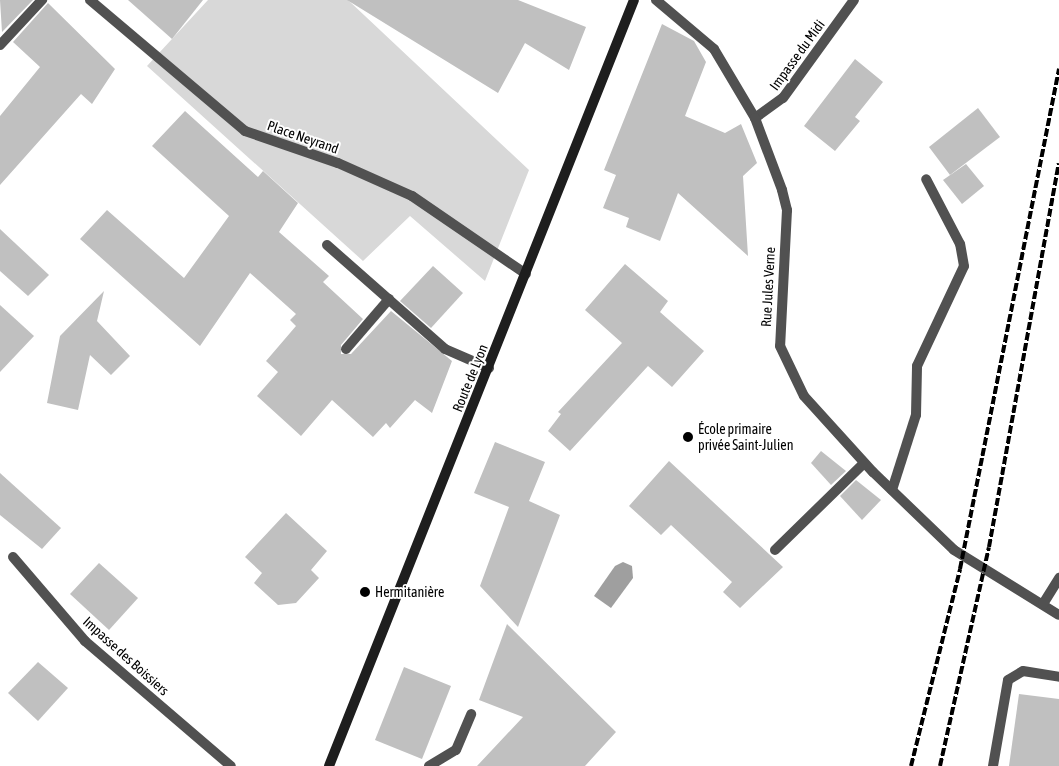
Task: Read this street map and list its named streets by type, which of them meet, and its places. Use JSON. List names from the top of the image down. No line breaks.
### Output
{"streets":{"main road":["Route de Lyon"],"street":["Impasse du Midi","Place Neyrand","Rue Jules Verne","Impasse des Boissiers"]},"crossings":[["Impasse du Midi","Rue Jules Verne"],["Place Neyrand","Route de Lyon"]],"places":["École primaire privée Saint-Julien","Hermitanière"]}
